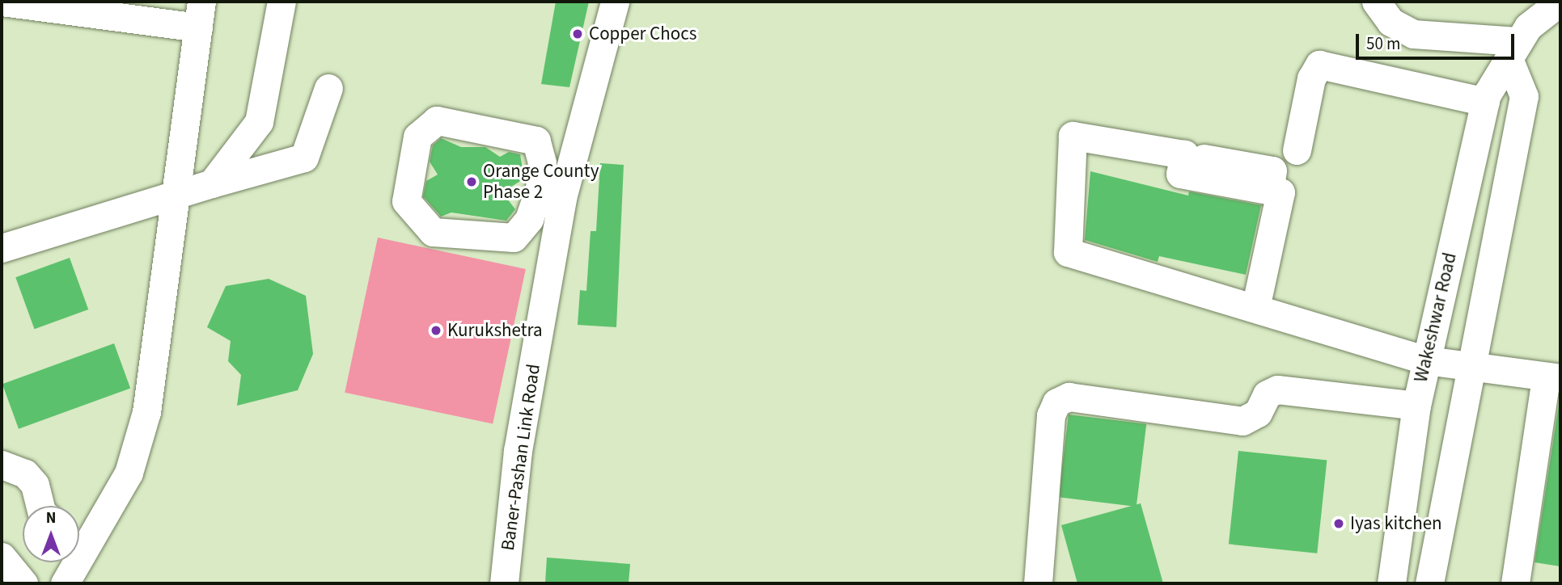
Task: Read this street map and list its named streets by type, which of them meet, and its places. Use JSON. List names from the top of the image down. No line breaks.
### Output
{"streets":{"street":["Wakeshwar Road","Baner-Pashan Link Road"]},"places":["Copper Chocs","Orange County Phase 2","Kurukshetra","Iyas kitchen"],"scale_bar":"50 m","north":"top"}
